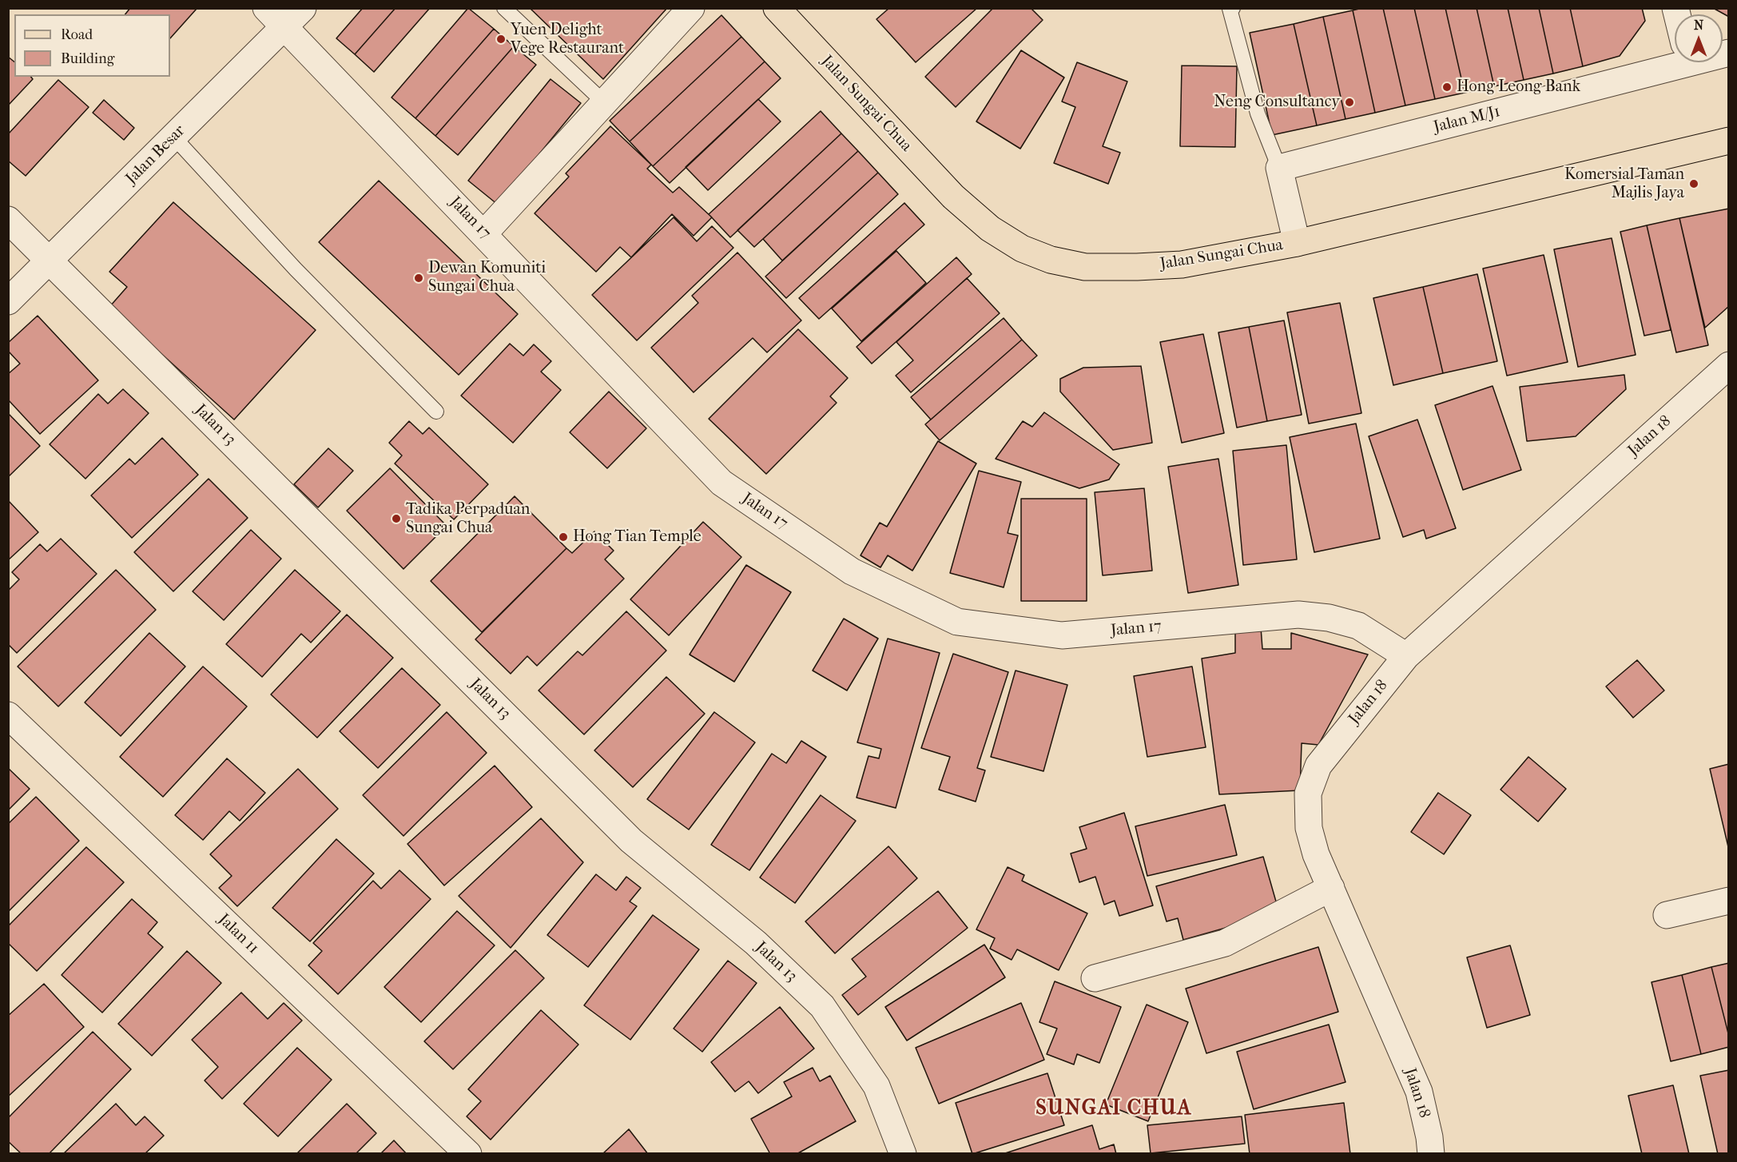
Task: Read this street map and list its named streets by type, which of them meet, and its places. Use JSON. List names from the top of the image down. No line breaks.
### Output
{"streets":{"main road":["Jalan Sungai Chua"],"street":["Jalan M/J1","Jalan Besar","Jalan 17","Jalan 13","Jalan 18","Jalan 11"]},"crossings":[["Jalan Besar","Jalan 17"],["Jalan Besar","Jalan 13"],["Jalan 17","Jalan 18"]],"districts":["SUNGAI CHUA"],"places":["Yuen Delight Vege Restaurant","Hong Leong Bank","Neng Consultancy","Komersial Taman Majlis Jaya","Dewan Komuniti Sungai Chua","Tadika Perpaduan Sungai Chua","Hong Tian Temple"],"legend":["Road","Building"],"north":"top"}
